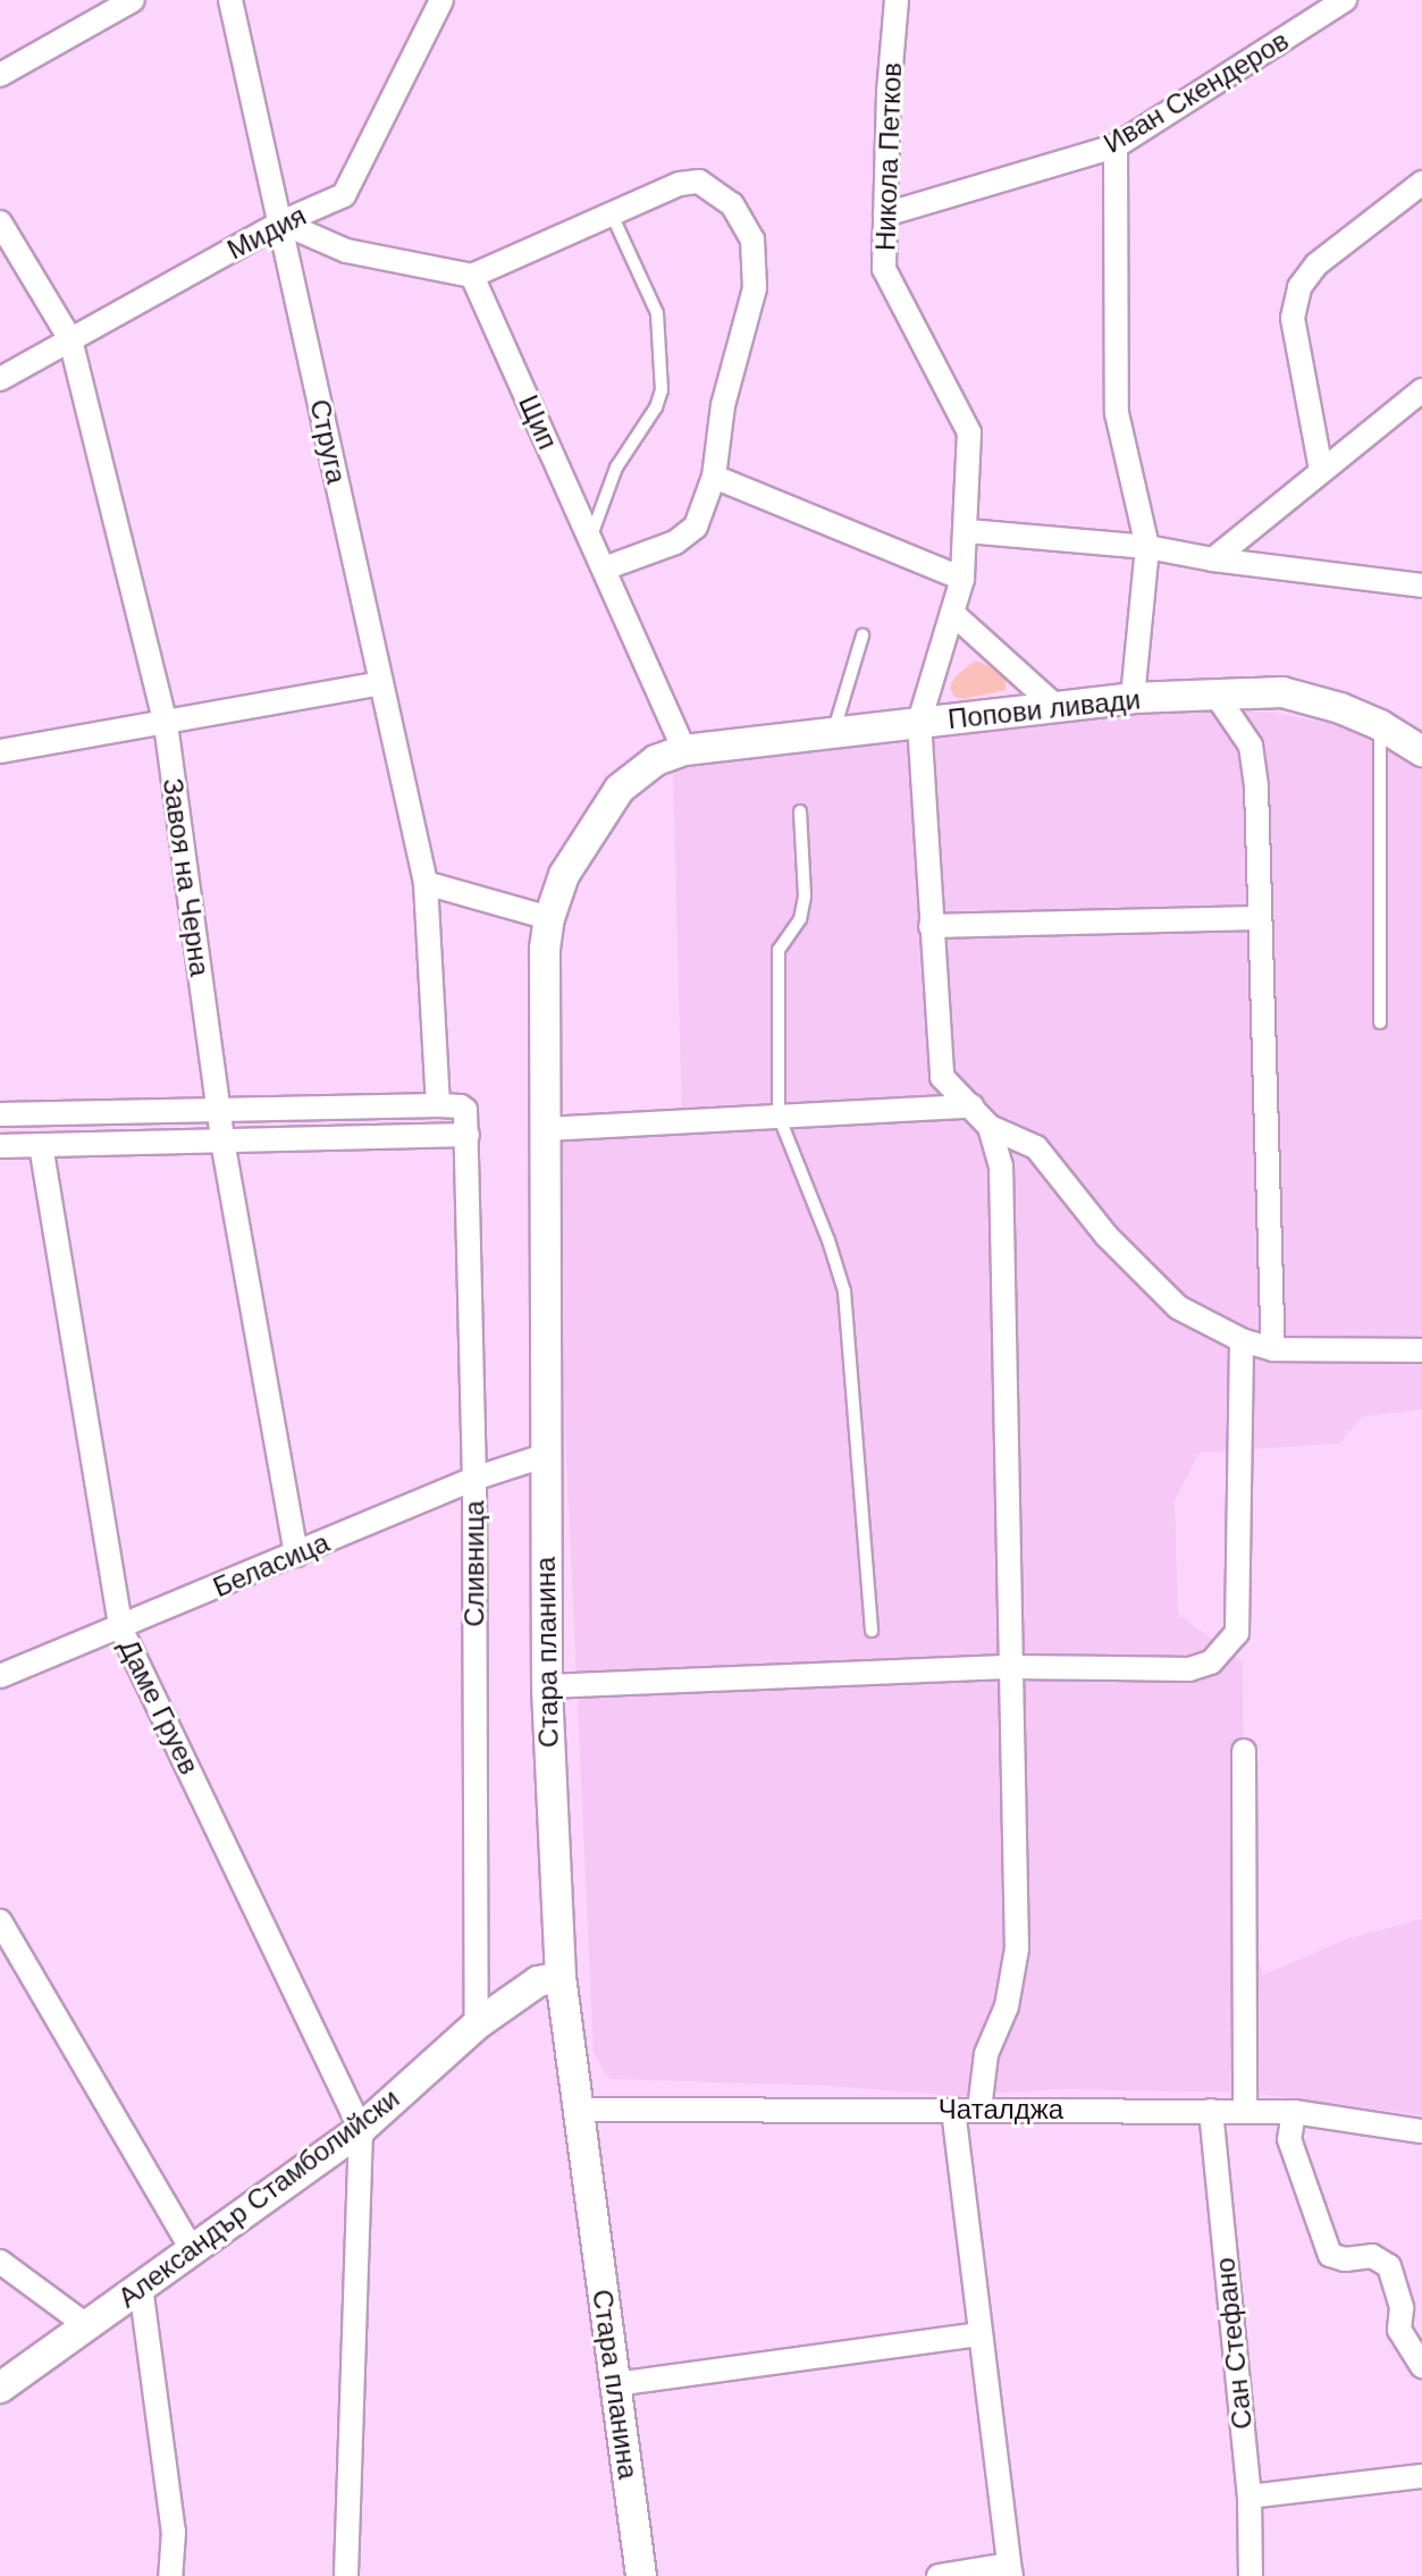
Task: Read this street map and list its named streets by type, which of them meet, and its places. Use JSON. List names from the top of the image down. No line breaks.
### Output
{"streets":{"street":["Иван Скендеров","Никола Петков","Мидия","Щип","Струга","Попови ливади","Завоя на Черна","Сливница","Беласица","Стара планина","Даме Груев","Чаталджа","Александър Стамболийски","Сан Стефано"]},"crossings":[["Иван Скендеров","Никола Петков"],["Никола Петков","Попови ливади"],["Мидия","Струга"],["Мидия","Завоя на Черна"],["Щип","Попови ливади"],["Струга","Сливница"],["Попови ливади","Стара планина"],["Завоя на Черна","Беласица"],["Сливница","Беласица"],["Сливница","Александър Стамболийски"],["Беласица","Стара планина"],["Беласица","Даме Груев"],["Стара планина","Чаталджа"],["Стара планина","Александър Стамболийски"],["Даме Груев","Александър Стамболийски"],["Чаталджа","Сан Стефано"]]}
